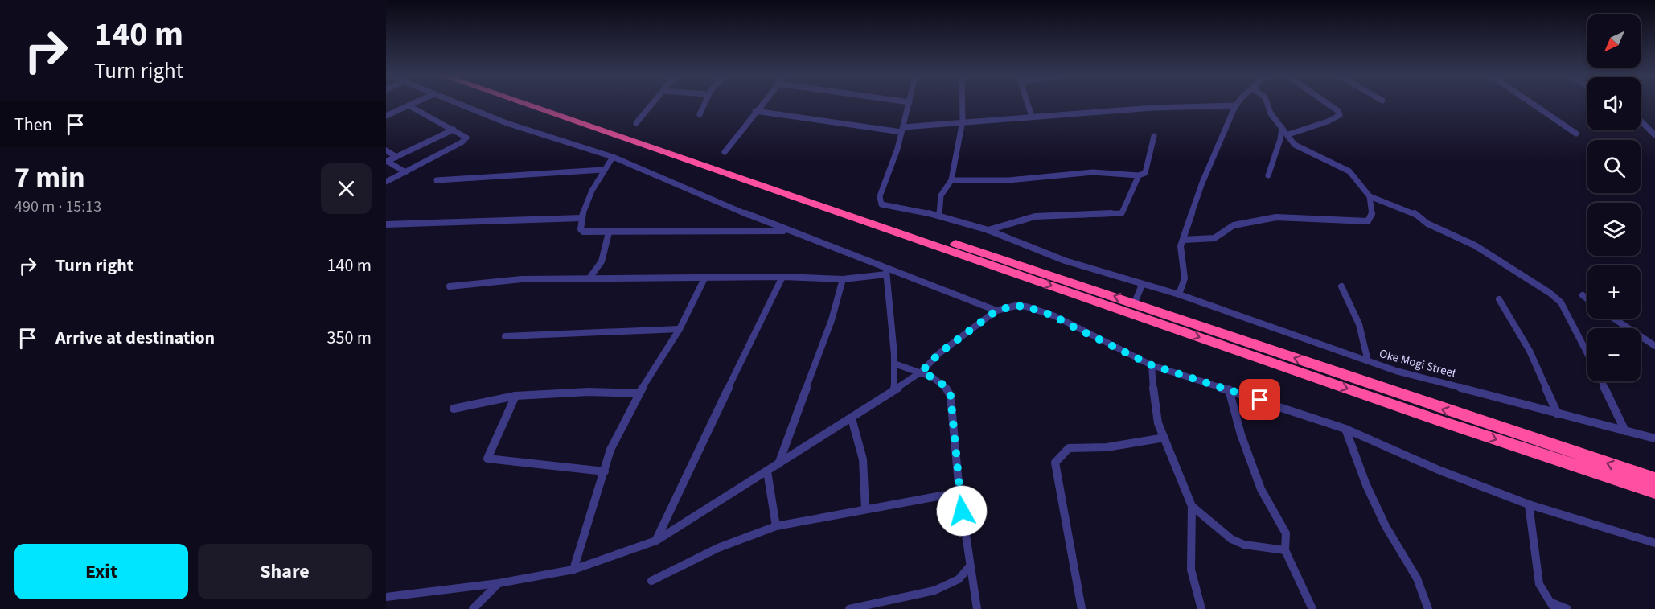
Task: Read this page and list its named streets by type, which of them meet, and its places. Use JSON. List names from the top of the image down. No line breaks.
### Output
{"streets":{"street":["Oke Mogi Street"]},"north":"bottom left","page":{"turn":["140 m","Turn right"],"map_buttons":["+","−"],"then":"Then","heading":["7 min","490 m · 15:13"],"list":[{"name":"Turn right","value":"140 m"},{"name":"Arrive at destination","value":"350 m"}],"buttons":["Exit","Share"]}}
